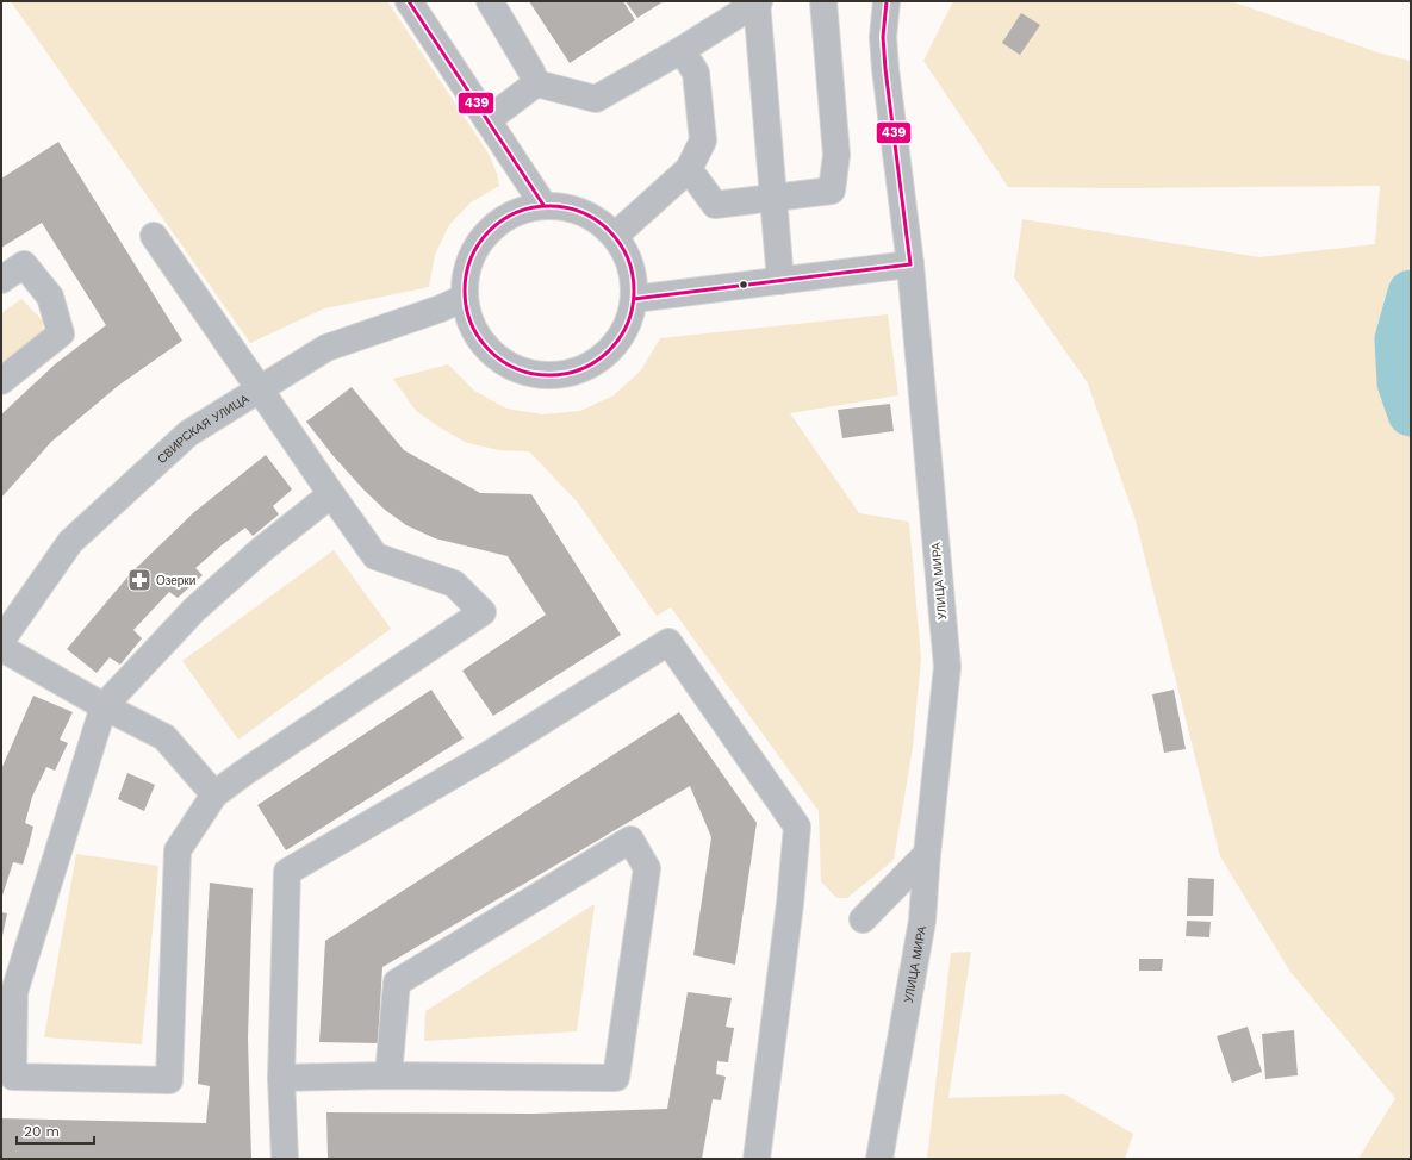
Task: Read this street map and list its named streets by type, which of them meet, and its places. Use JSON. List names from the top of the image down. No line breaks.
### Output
{"streets":{"street":["СВИРСКАЯ УЛИЦА","УЛИЦА МИРА"]},"places":{"pharmacy":["Озерки"]},"lines":["transit line 439"],"scale_bar":"20 m"}
